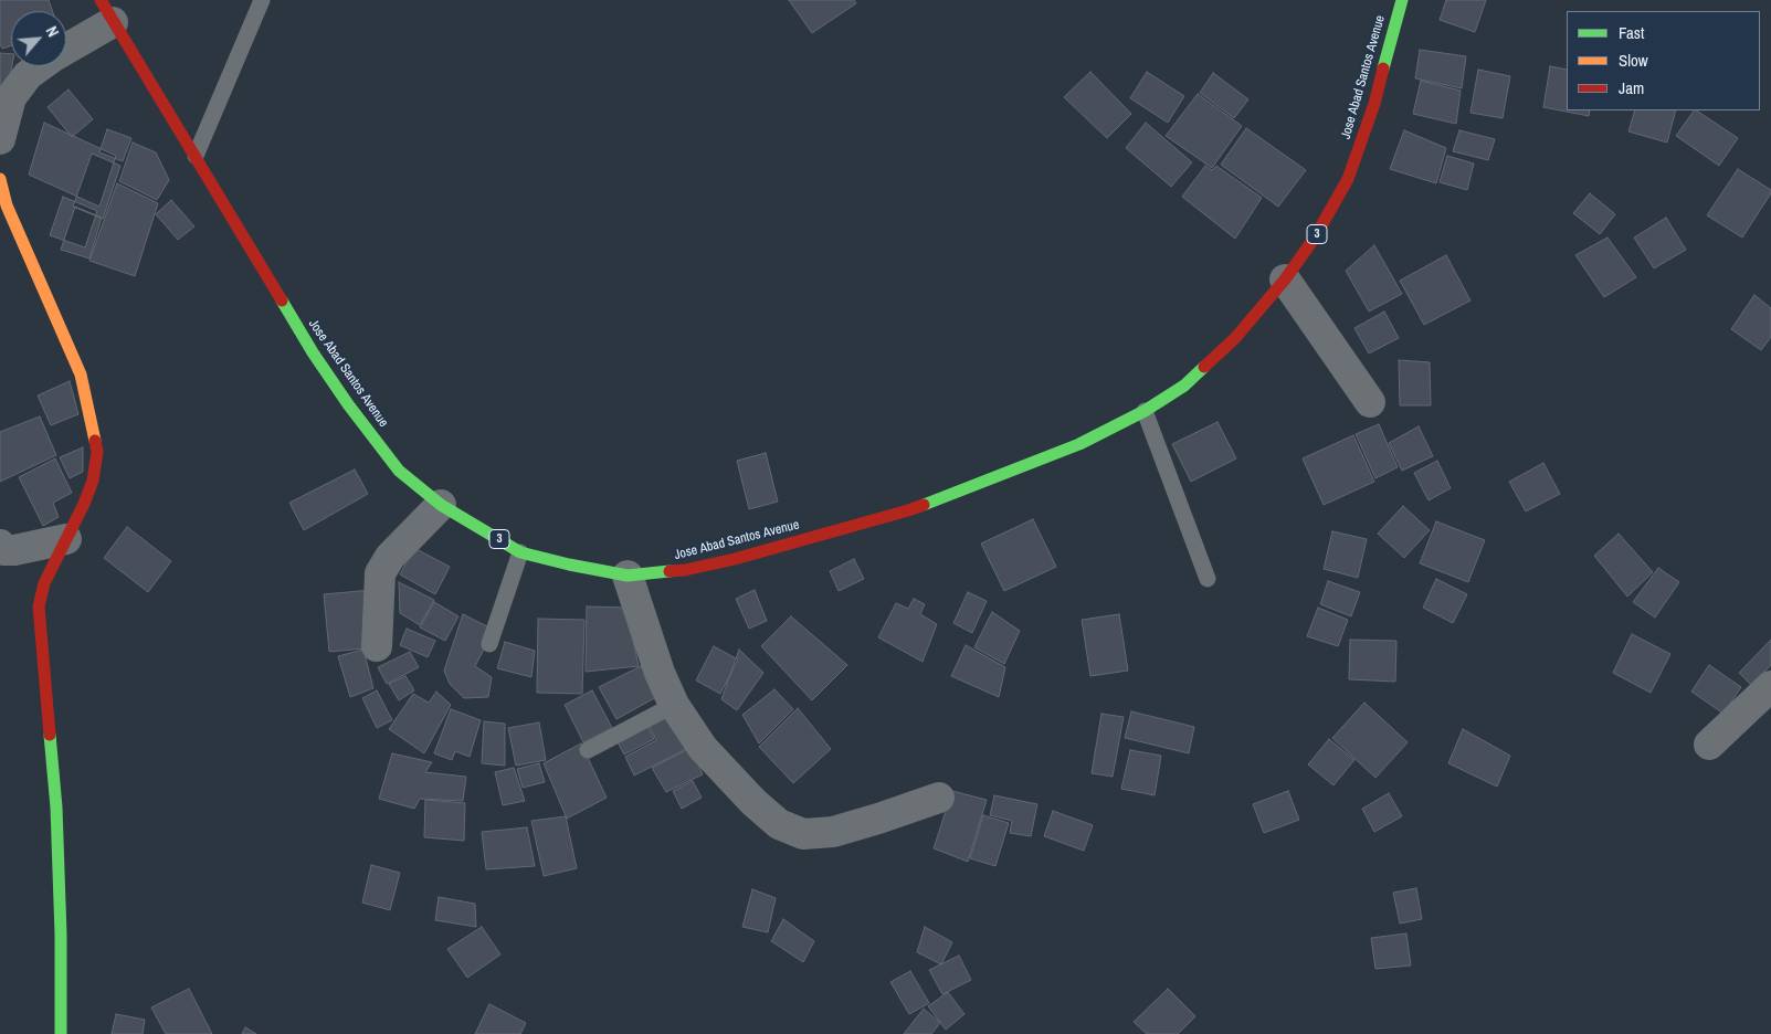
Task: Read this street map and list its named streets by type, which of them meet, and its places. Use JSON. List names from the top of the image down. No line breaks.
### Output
{"streets":{"main road":["Jose Abad Santos Avenue","3"]},"legend":["Fast","Slow","Jam"],"north":"top right"}
